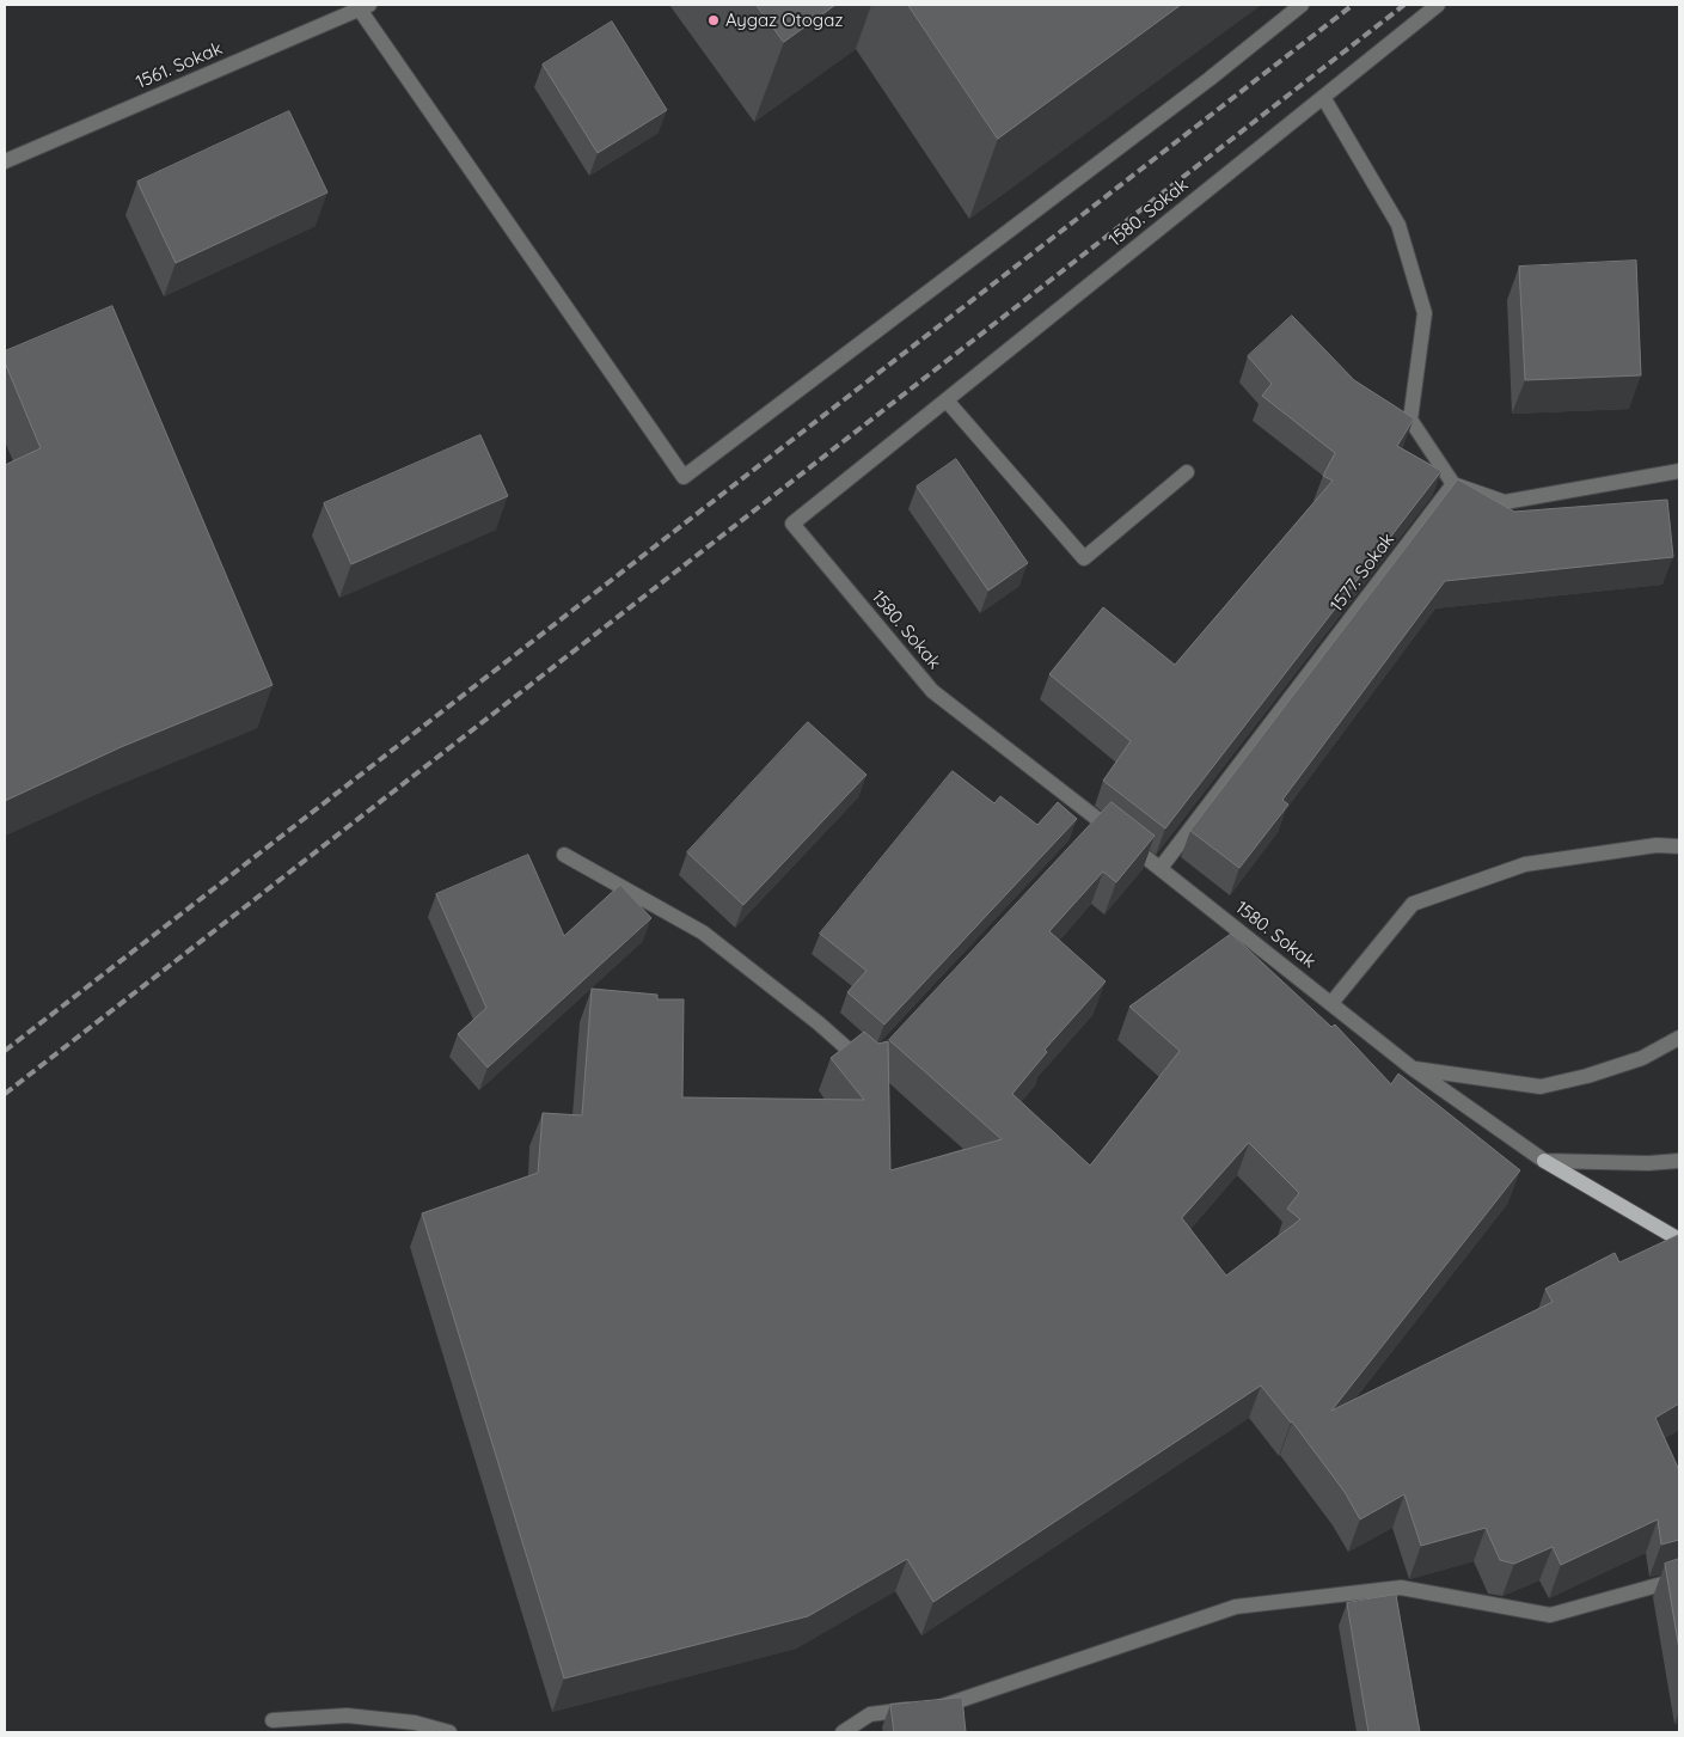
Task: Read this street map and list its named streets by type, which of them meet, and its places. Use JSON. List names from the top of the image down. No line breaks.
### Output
{"streets":{"street":["1561. Sokak","1580. Sokak","1577. Sokak"]},"crossings":[["1580. Sokak","1577. Sokak"]],"places":["Aygaz Otogaz"]}
